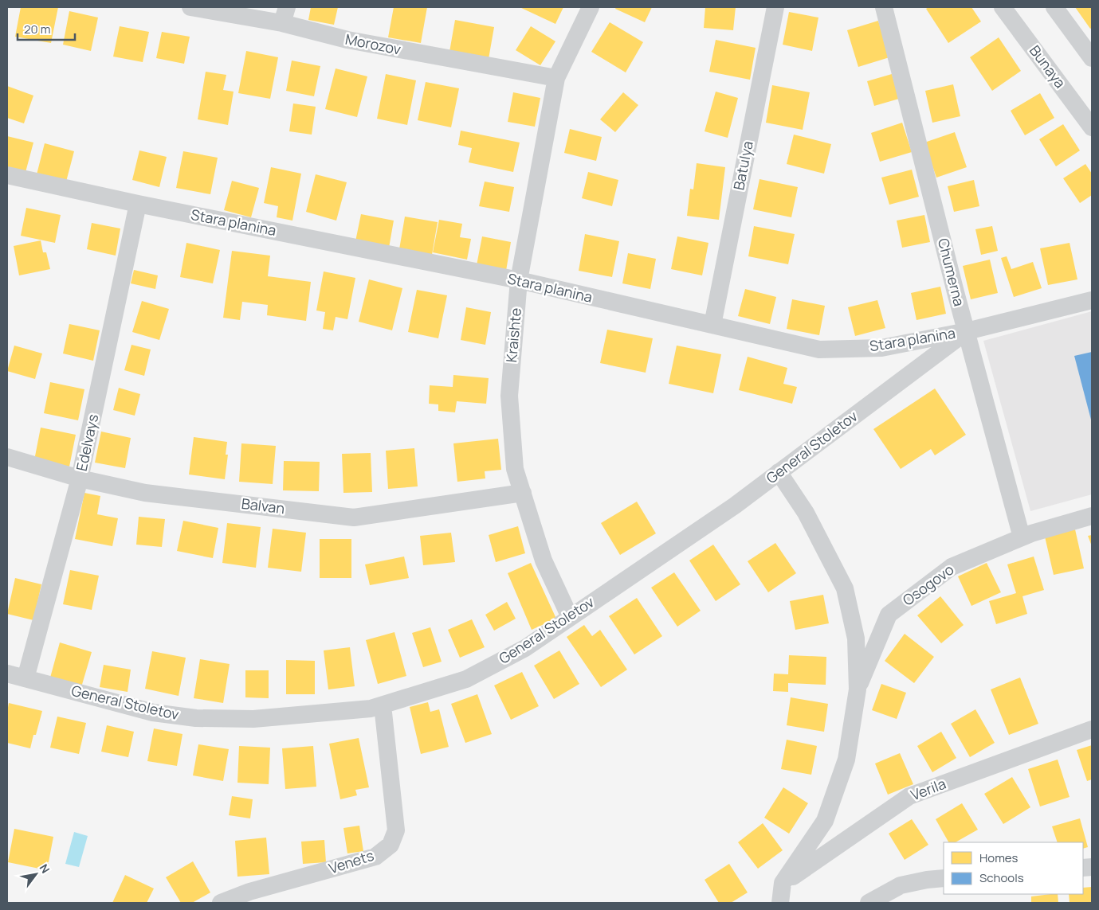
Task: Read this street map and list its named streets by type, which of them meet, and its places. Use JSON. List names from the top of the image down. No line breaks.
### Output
{"streets":{"street":["Morozov","Bunaya","Batulya","Stara planina","Chumerna","Kraishte","Edelvays","General Stoletov","Balvan","Osogovo","Verila","Venets"]},"crossings":[["Morozov","Kraishte"],["Batulya","Stara planina"],["Stara planina","Chumerna"],["Stara planina","Kraishte"],["Stara planina","Edelvays"],["Stara planina","General Stoletov"],["Chumerna","General Stoletov"],["Chumerna","Osogovo"],["Kraishte","General Stoletov"],["Kraishte","Balvan"],["Edelvays","General Stoletov"],["Edelvays","Balvan"],["General Stoletov","Venets"]],"legend":["Homes","Schools"],"scale_bar":"20 m","north":"top right"}
